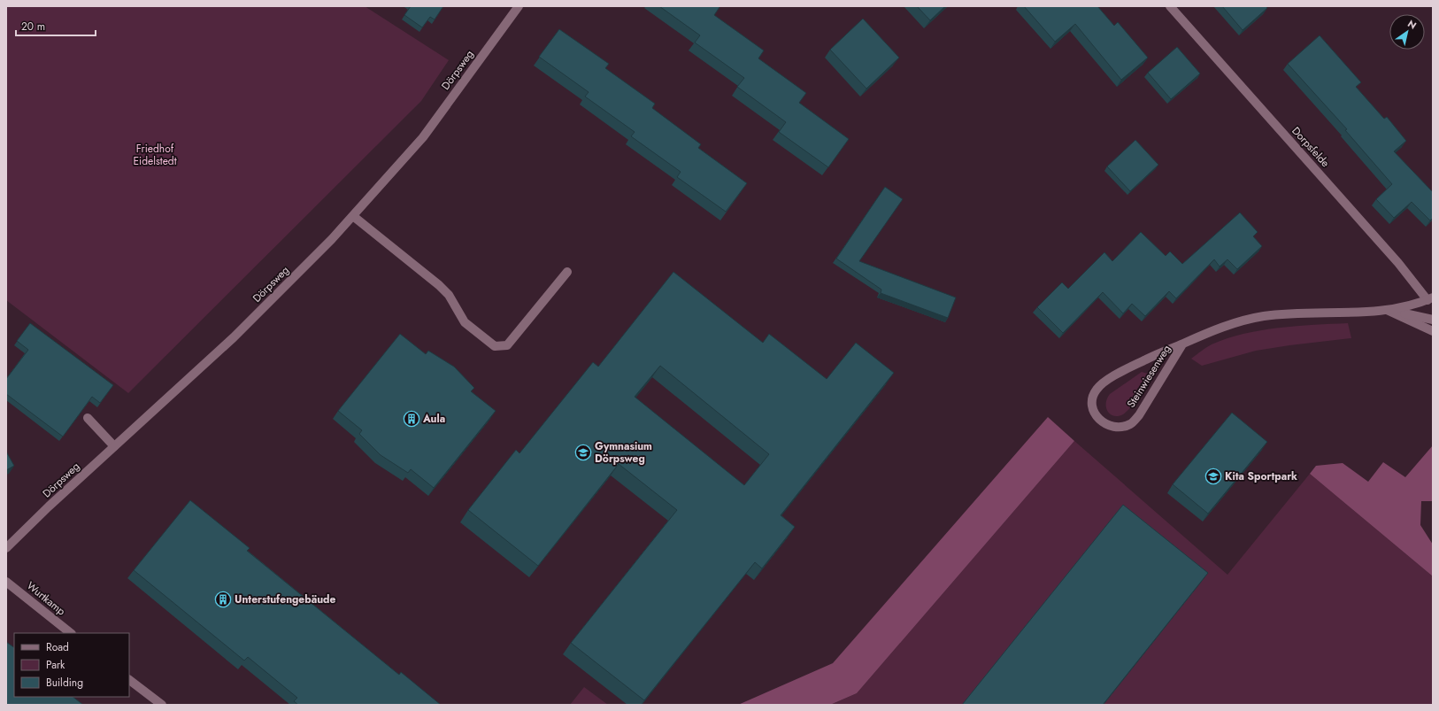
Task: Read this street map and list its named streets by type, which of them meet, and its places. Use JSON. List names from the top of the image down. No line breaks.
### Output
{"streets":{"street":["Dörpsweg","Dorpsfelde","Steinwiesenweg","Wurtkamp"]},"crossings":[["Dorpsfelde","Steinwiesenweg"]],"parks":["Friedhof Eidelstedt"],"places":{"building":["Aula","Unterstufengebäude"],"school or university":["Gymnasium Dörpsweg","Kita Sportpark"]},"legend":["Road","Park","Building"],"scale_bar":"20 m","north":"top right"}
